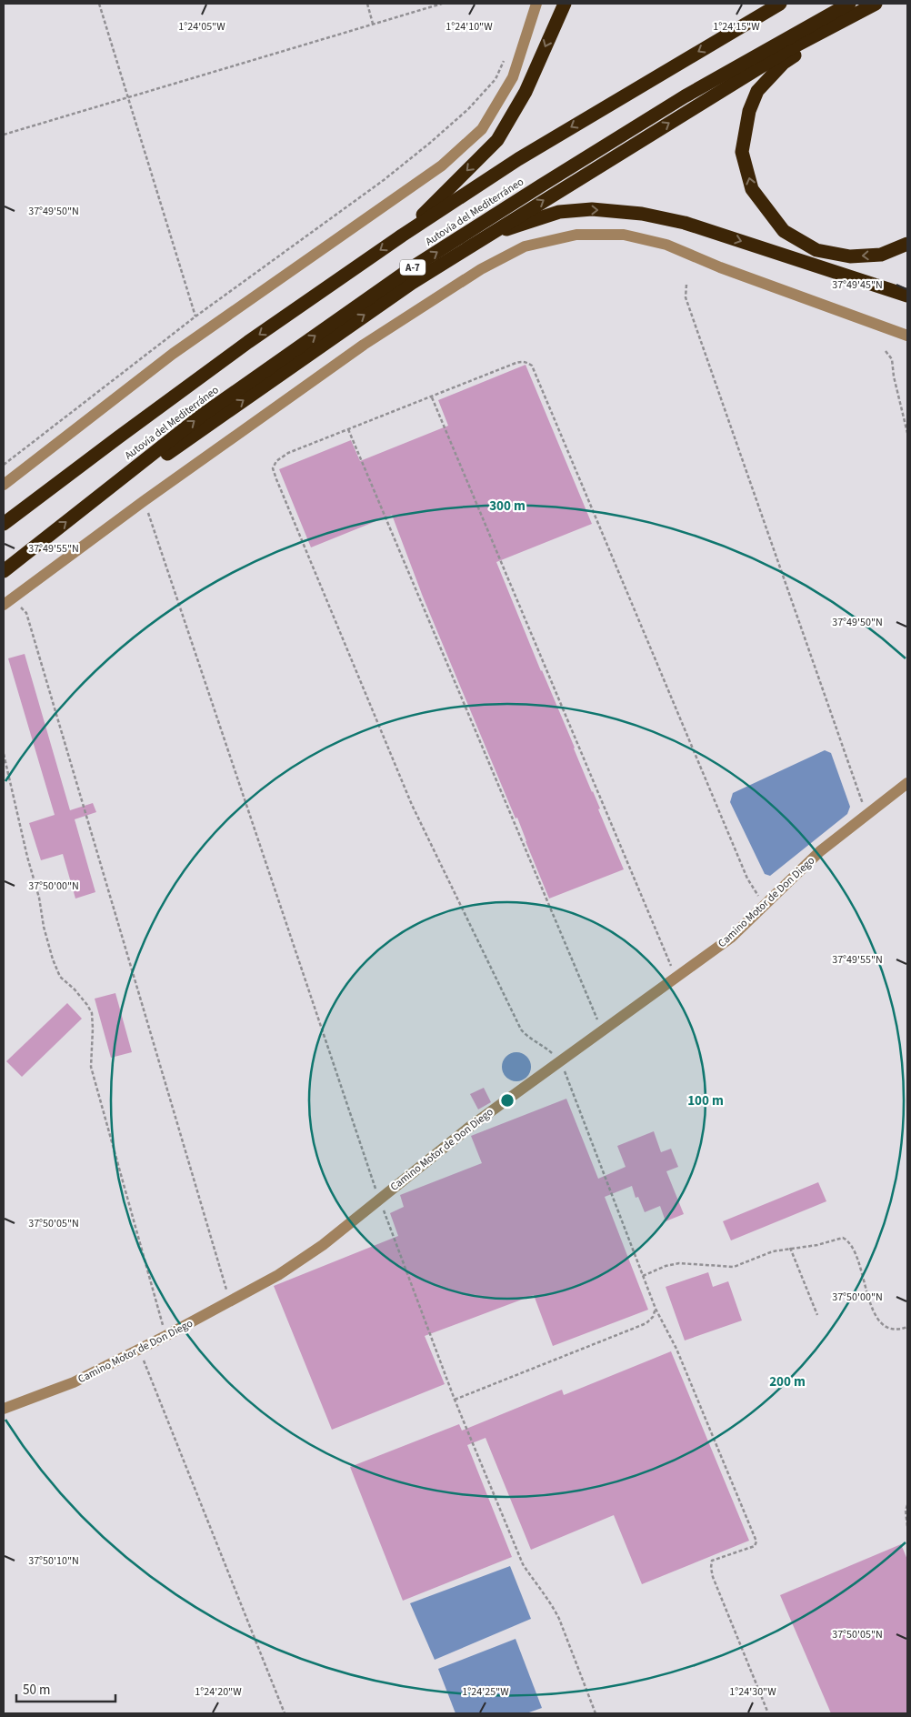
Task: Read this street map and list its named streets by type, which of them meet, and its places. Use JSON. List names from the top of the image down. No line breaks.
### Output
{"streets":{"highway":["Autovía del Mediterráneo","A-7"],"street":["Camino Motor de Don Diego"]},"scale_bar":"50 m","coordinates":["1°24'05\"W","1°24'10\"W","1°24'15\"W","37°49'50\"N","37°49'45\"N","37°49'55\"N","37°50'00\"N","37°50'05\"N","37°50'10\"N","1°24'20\"W","1°24'25\"W","1°24'30\"W"],"rings":["300 m","100 m","200 m"]}
